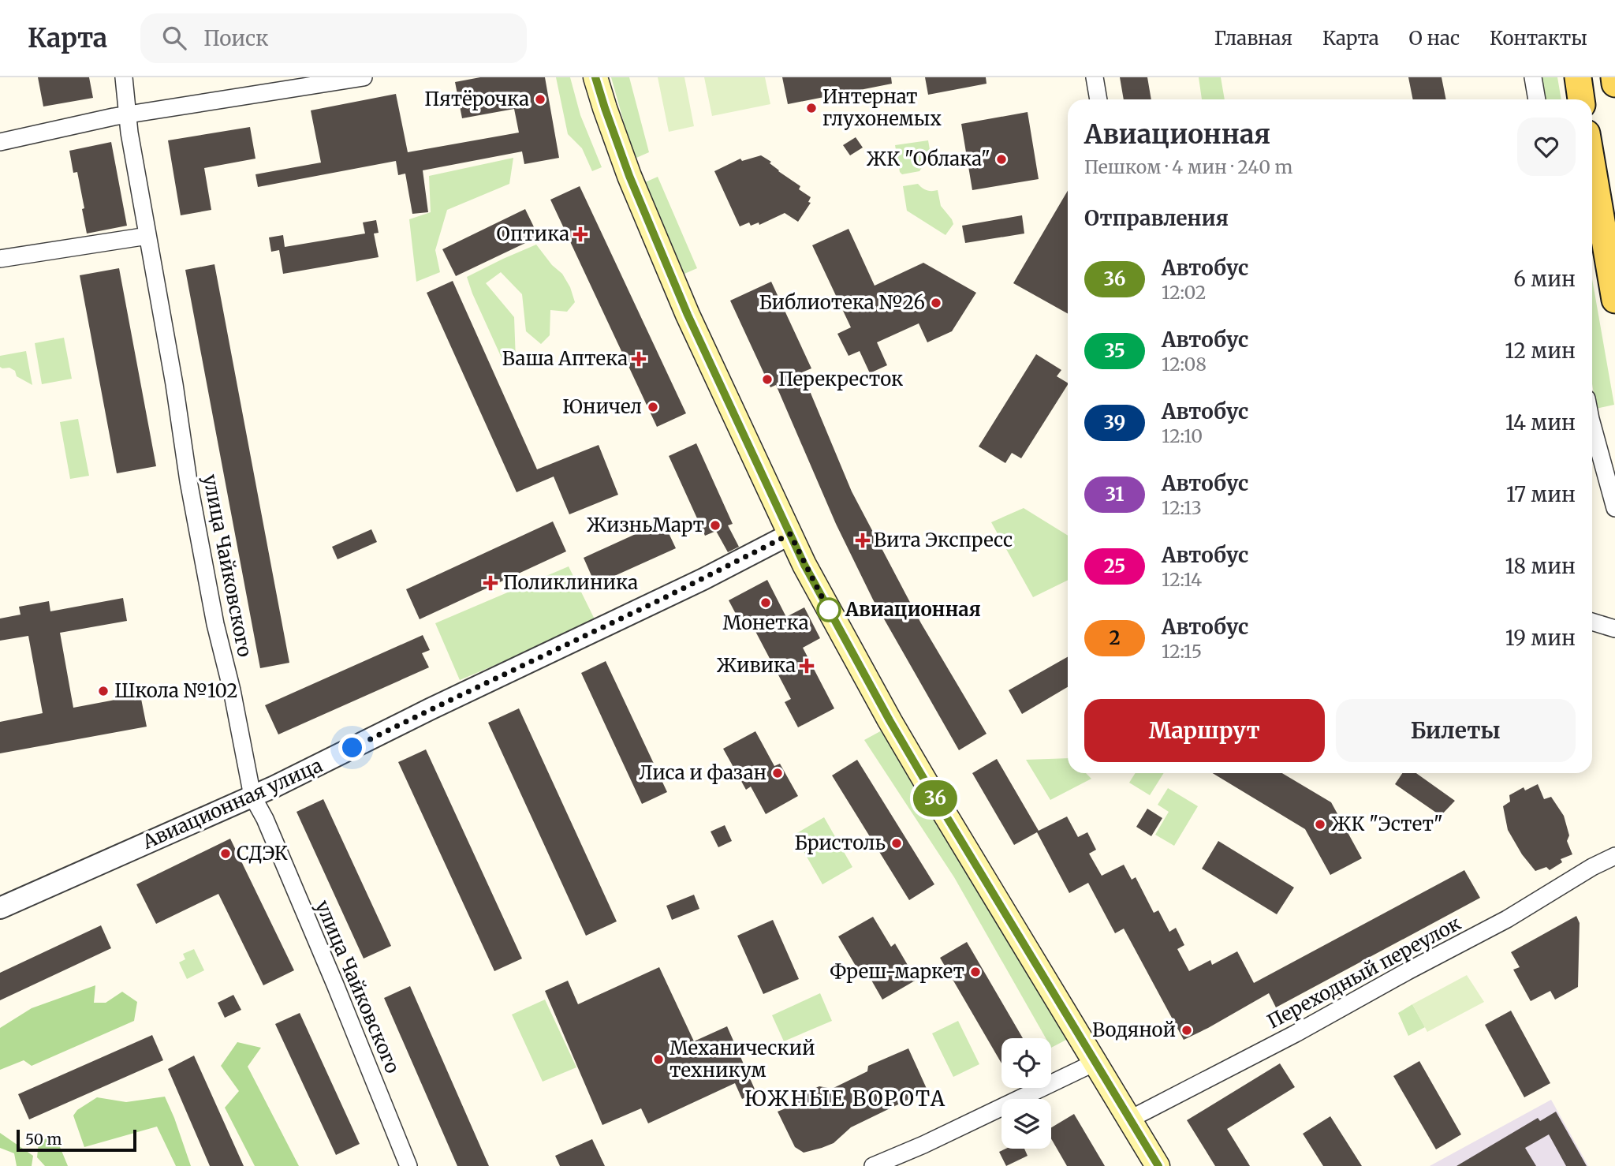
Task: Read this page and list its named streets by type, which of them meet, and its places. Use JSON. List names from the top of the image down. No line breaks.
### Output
{"streets":{"street":["улица Чайковского","Авиационная улица","Переходный переулок"]},"crossings":[["улица Чайковского","Авиационная улица"]],"districts":["ЮЖНЫЕ ВОРОТА"],"places":{"other":["Пятёрочка","Интернат глухонемых","ЖК \"Облака\"","Библиотека №26","Перекресток","Юничел","ЖизньМарт","Монетка","Авиационная","Школа №102","Лиса и фазан","ЖК \"Эстет\"","Бристоль","СДЭК","Фреш-маркет","Водяной","Механический техникум"],"health":["Оптика","Ваша Аптека","Вита Экспресс","Поликлиника","Живика"]},"lines":["bus line 36"],"scale_bar":"50 m","page":{"header":"Карта","search":"Поиск","nav":["Главная","Карта","О нас","Контакты"],"on_map":"36","heading":[["Авиационная","Пешком · 4 мин · 240 m"],"Отправления"],"list":[{"mark":"36","name":"Автобус","note":"12:02","value":"6 мин"},{"mark":"35","name":"Автобус","note":"12:08","value":"12 мин"},{"mark":"39","name":"Автобус","note":"12:10","value":"14 мин"},{"mark":"31","name":"Автобус","note":"12:13","value":"17 мин"},{"mark":"25","name":"Автобус","note":"12:14","value":"18 мин"},{"mark":"2","name":"Автобус","note":"12:15","value":"19 мин"}],"buttons":["Маршрут","Билеты"],"scale":"50 m"}}
